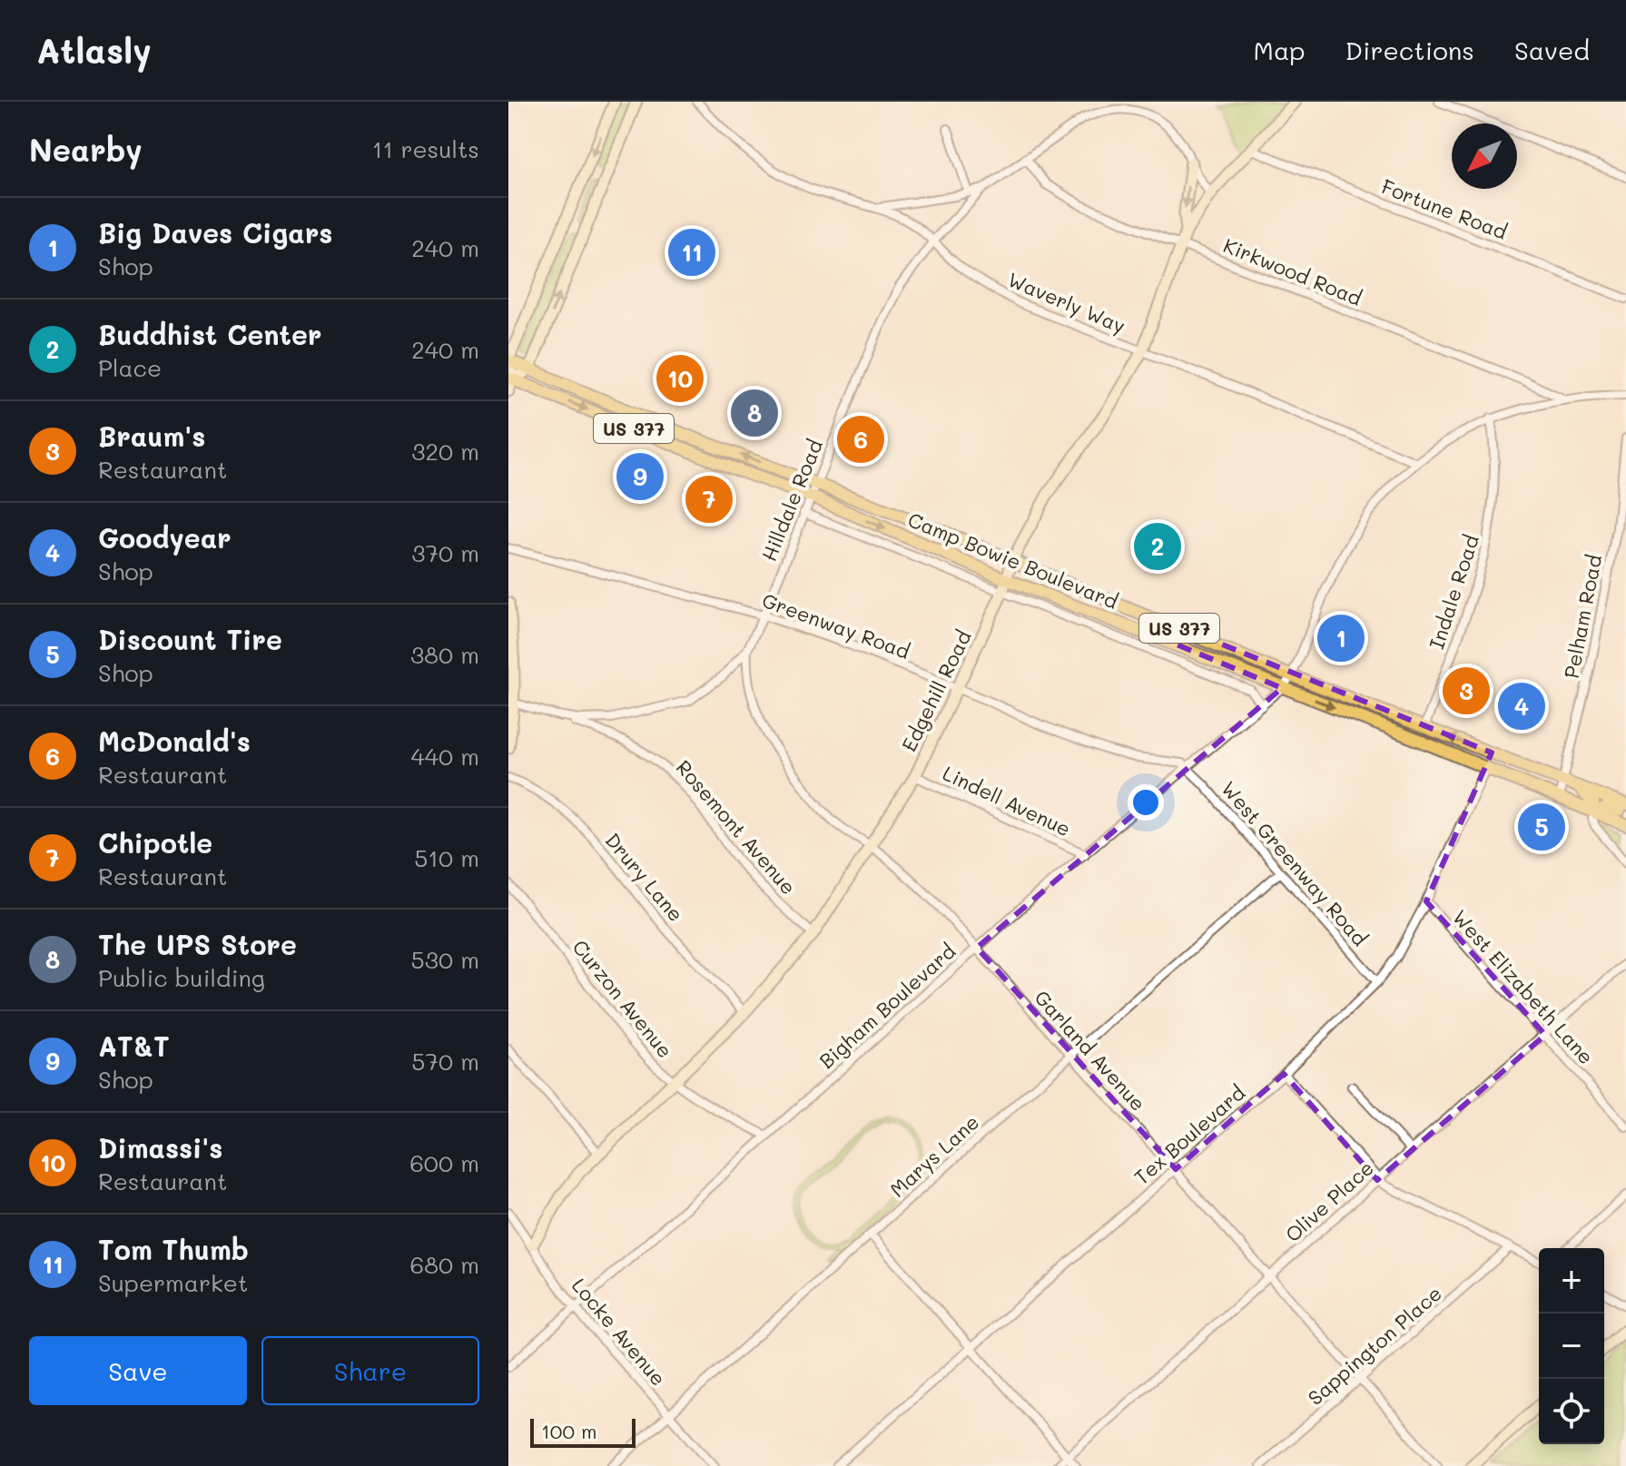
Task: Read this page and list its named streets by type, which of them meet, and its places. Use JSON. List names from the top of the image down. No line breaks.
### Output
{"streets":{"main road":["US 377","Camp Bowie Boulevard"],"street":["Fortune Road","Kirkwood Road","Waverly Way","Hilldale Road","Indale Road","Pelham Road","Greenway Road","Edgehill Road","Lindell Avenue","Rosemont Avenue","West Greenway Road","Drury Lane","West Elizabeth Lane","Curzon Avenue","Bigham Boulevard","Garland Avenue","Tex Boulevard","Marys Lane","Olive Place","Locke Avenue","Sappington Place"]},"crossings":[["Fortune Road","Edgehill Road"],["Kirkwood Road","Hilldale Road"],["Kirkwood Road","Edgehill Road"],["Kirkwood Road","Bigham Boulevard"],["Waverly Way","Hilldale Road"],["Waverly Way","Edgehill Road"],["Waverly Way","Bigham Boulevard"],["Hilldale Road","Camp Bowie Boulevard"],["Hilldale Road","Greenway Road"],["Hilldale Road","Edgehill Road"],["Hilldale Road","Rosemont Avenue"],["Hilldale Road","Garland Avenue"],["Camp Bowie Boulevard","Indale Road"],["Camp Bowie Boulevard","Pelham Road"],["Camp Bowie Boulevard","Edgehill Road"],["Camp Bowie Boulevard","Bigham Boulevard"],["Camp Bowie Boulevard","Tex Boulevard"],["Indale Road","Bigham Boulevard"],["Greenway Road","Edgehill Road"],["Greenway Road","West Greenway Road"],["Greenway Road","Bigham Boulevard"],["Edgehill Road","Lindell Avenue"],["Edgehill Road","Rosemont Avenue"],["Edgehill Road","Drury Lane"],["Edgehill Road","Curzon Avenue"],["Edgehill Road","Garland Avenue"],["Edgehill Road","Locke Avenue"],["Lindell Avenue","Bigham Boulevard"],["West Greenway Road","Bigham Boulevard"],["West Greenway Road","Tex Boulevard"],["West Greenway Road","Marys Lane"],["West Elizabeth Lane","Tex Boulevard"],["West Elizabeth Lane","Olive Place"],["Curzon Avenue","Bigham Boulevard"],["Bigham Boulevard","Garland Avenue"],["Bigham Boulevard","Locke Avenue"],["Garland Avenue","Tex Boulevard"],["Garland Avenue","Marys Lane"],["Garland Avenue","Olive Place"],["Garland Avenue","Sappington Place"],["Marys Lane","Locke Avenue"]],"scale_bar":"100 m","north":"bottom left","page":{"header":"Atlasly","nav":["Map","Directions","Saved"],"heading":["Nearby","11 results"],"list":[{"mark":"1","name":"Big Daves Cigars","note":"Shop","value":"240 m"},{"mark":"2","name":"Buddhist Center","note":"Place","value":"240 m"},{"mark":"3","name":"Braum's","note":"Restaurant","value":"320 m"},{"mark":"4","name":"Goodyear","note":"Shop","value":"370 m"},{"mark":"5","name":"Discount Tire","note":"Shop","value":"380 m"},{"mark":"6","name":"McDonald's","note":"Restaurant","value":"440 m"},{"mark":"7","name":"Chipotle","note":"Restaurant","value":"510 m"},{"mark":"8","name":"The UPS Store","note":"Public building","value":"530 m"},{"mark":"9","name":"AT&T","note":"Shop","value":"570 m"},{"mark":"10","name":"Dimassi's","note":"Restaurant","value":"600 m"},{"mark":"11","name":"Tom Thumb","note":"Supermarket","value":"680 m"}],"pins":["11","10","8","6","9","7","2","1","3","4","5"],"map_buttons":["+","−"],"buttons":["Save","Share"],"scale":"100 m"}}
